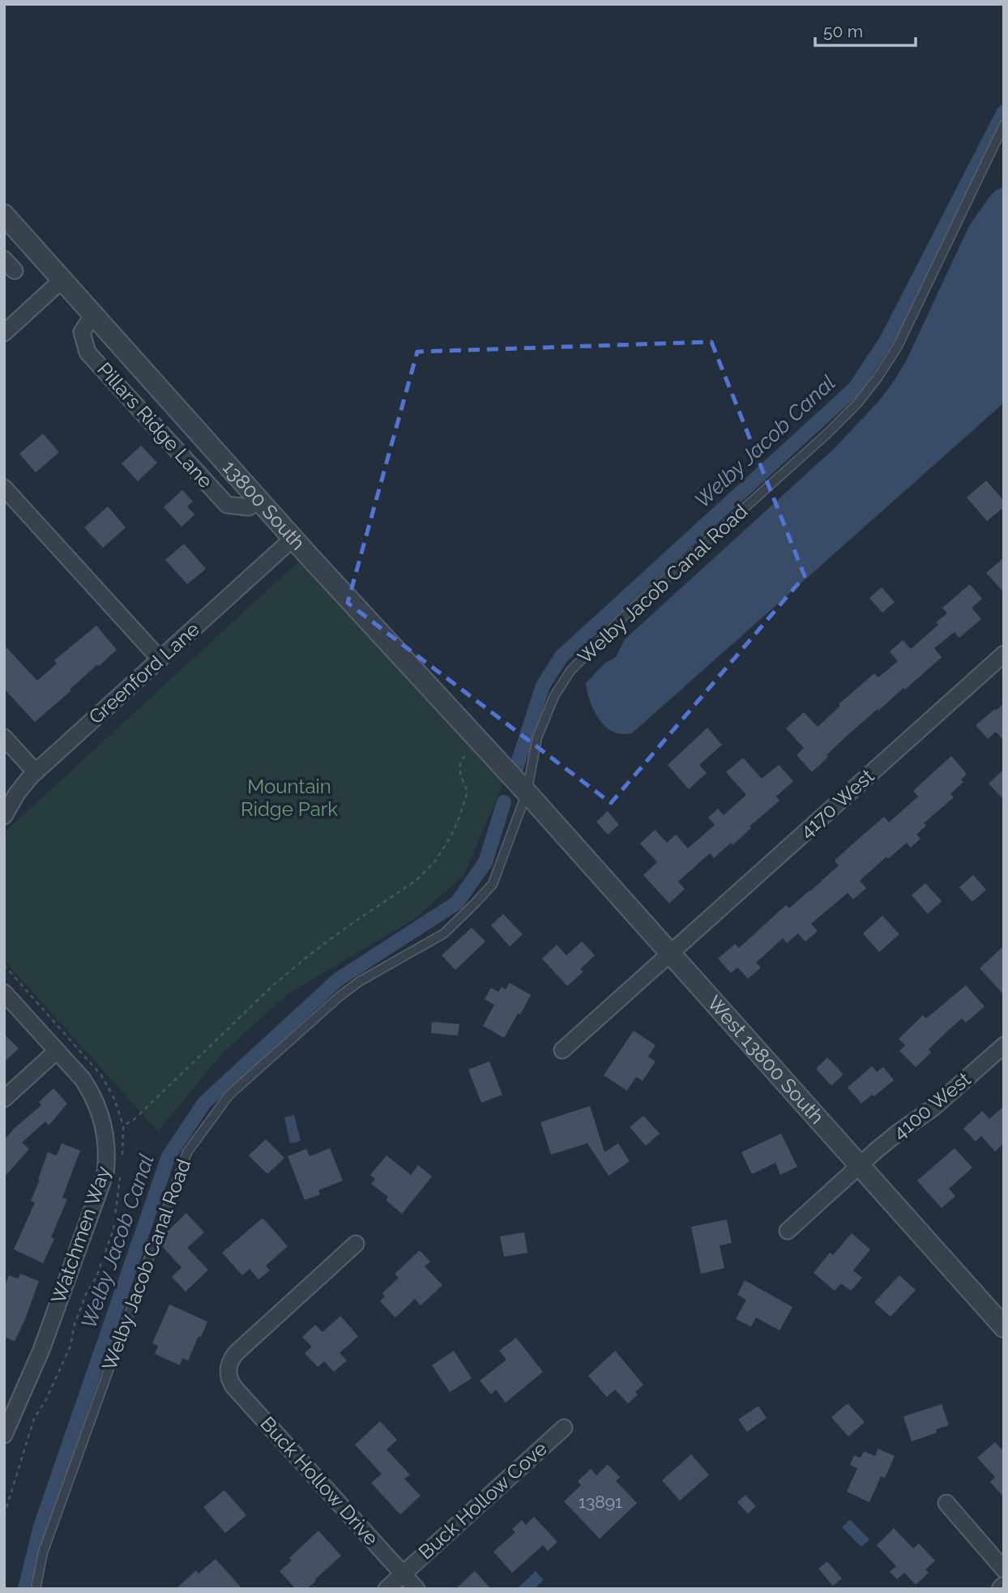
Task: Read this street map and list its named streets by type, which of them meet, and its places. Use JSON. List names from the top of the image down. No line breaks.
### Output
{"streets":{"street":["Pillars Ridge Lane","13800 South","Greenford Lane","4170 West","West 13800 South","4100 West","Watchmen Way","Buck Hollow Drive","Buck Hollow Cove"],"lane":["Welby Jacob Canal Road"]},"crossings":[["Pillars Ridge Lane","13800 South"],["13800 South","Welby Jacob Canal Road"],["13800 South","Greenford Lane"],["13800 South","West 13800 South"],["Welby Jacob Canal Road","West 13800 South"],["4170 West","West 13800 South"],["West 13800 South","4100 West"],["Buck Hollow Drive","Buck Hollow Cove"]],"water":["Welby Jacob Canal"],"parks":["Mountain Ridge Park"],"house_numbers":["13891"],"scale_bar":"50 m"}
